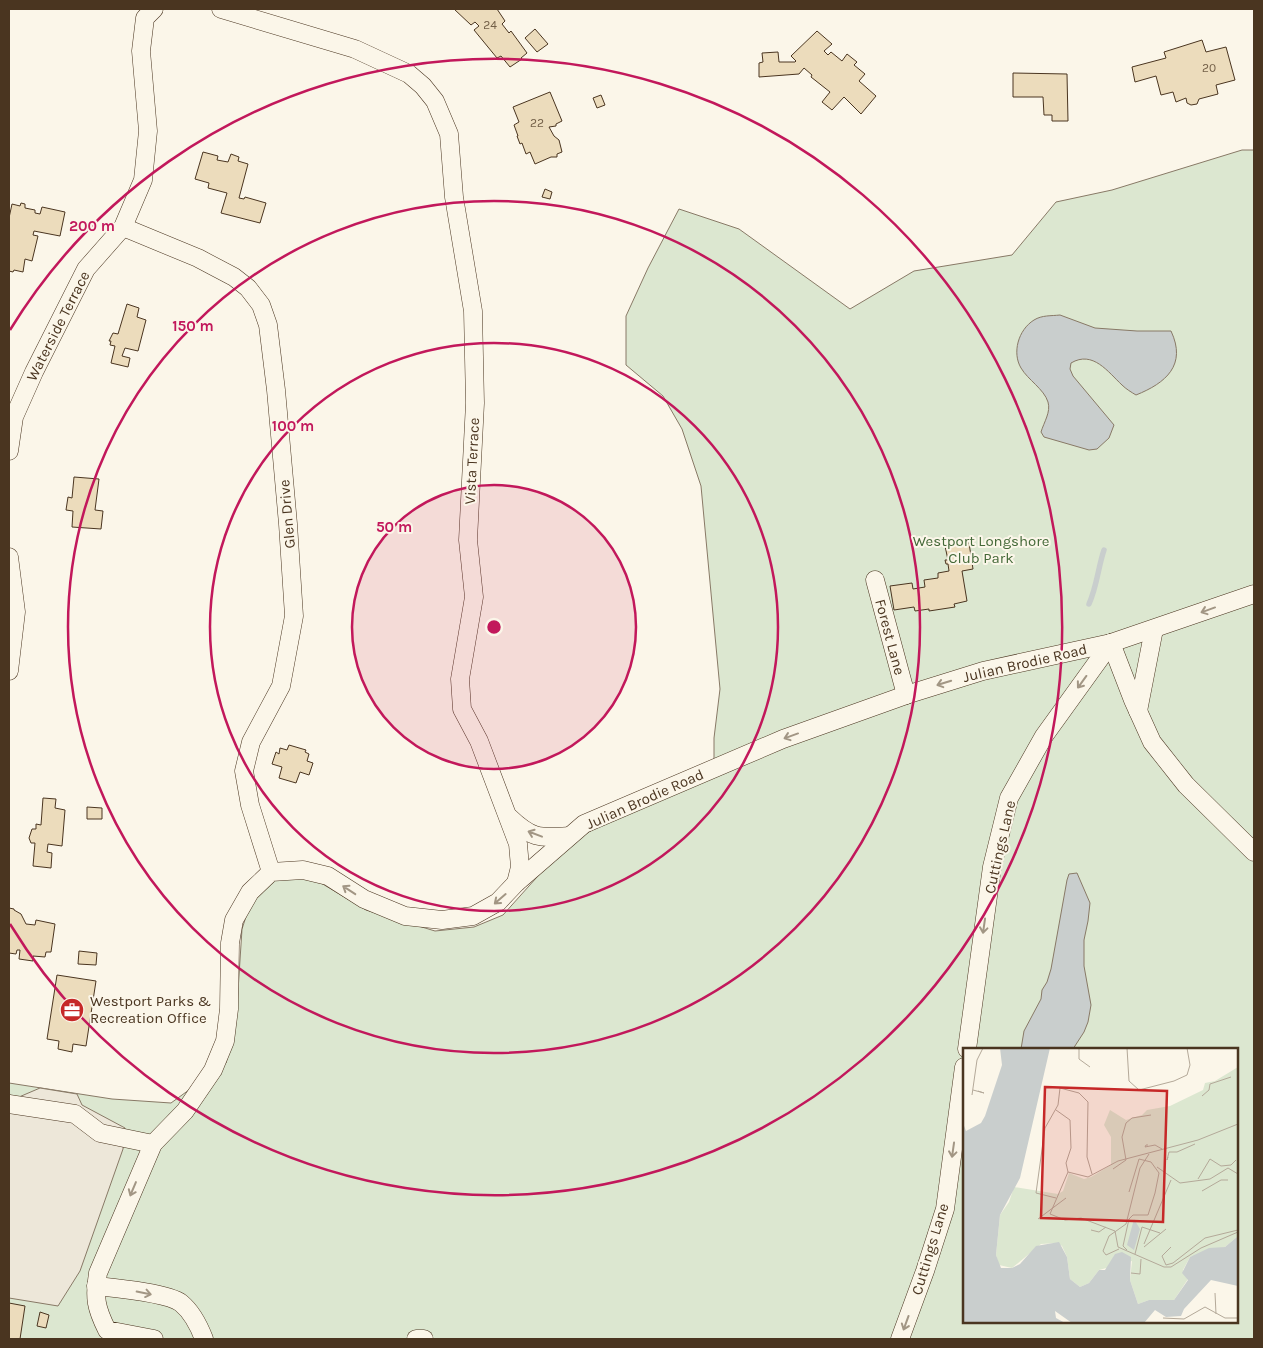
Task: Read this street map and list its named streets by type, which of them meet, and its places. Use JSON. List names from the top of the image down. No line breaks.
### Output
{"streets":{"street":["Waterside Terrace","Vista Terrace","Glen Drive","Forest Lane","Julian Brodie Road","Cuttings Lane"]},"crossings":[["Waterside Terrace","Glen Drive"],["Vista Terrace","Julian Brodie Road"],["Glen Drive","Julian Brodie Road"],["Forest Lane","Julian Brodie Road"],["Julian Brodie Road","Cuttings Lane"]],"one_way":["Julian Brodie Road","Cuttings Lane"],"parks":["Westport Longshore Club Park"],"places":{"office":["Westport Parks & Recreation Office"]},"house_numbers":["24","20","22"],"rings":["200 m","150 m","100 m","50 m"]}
